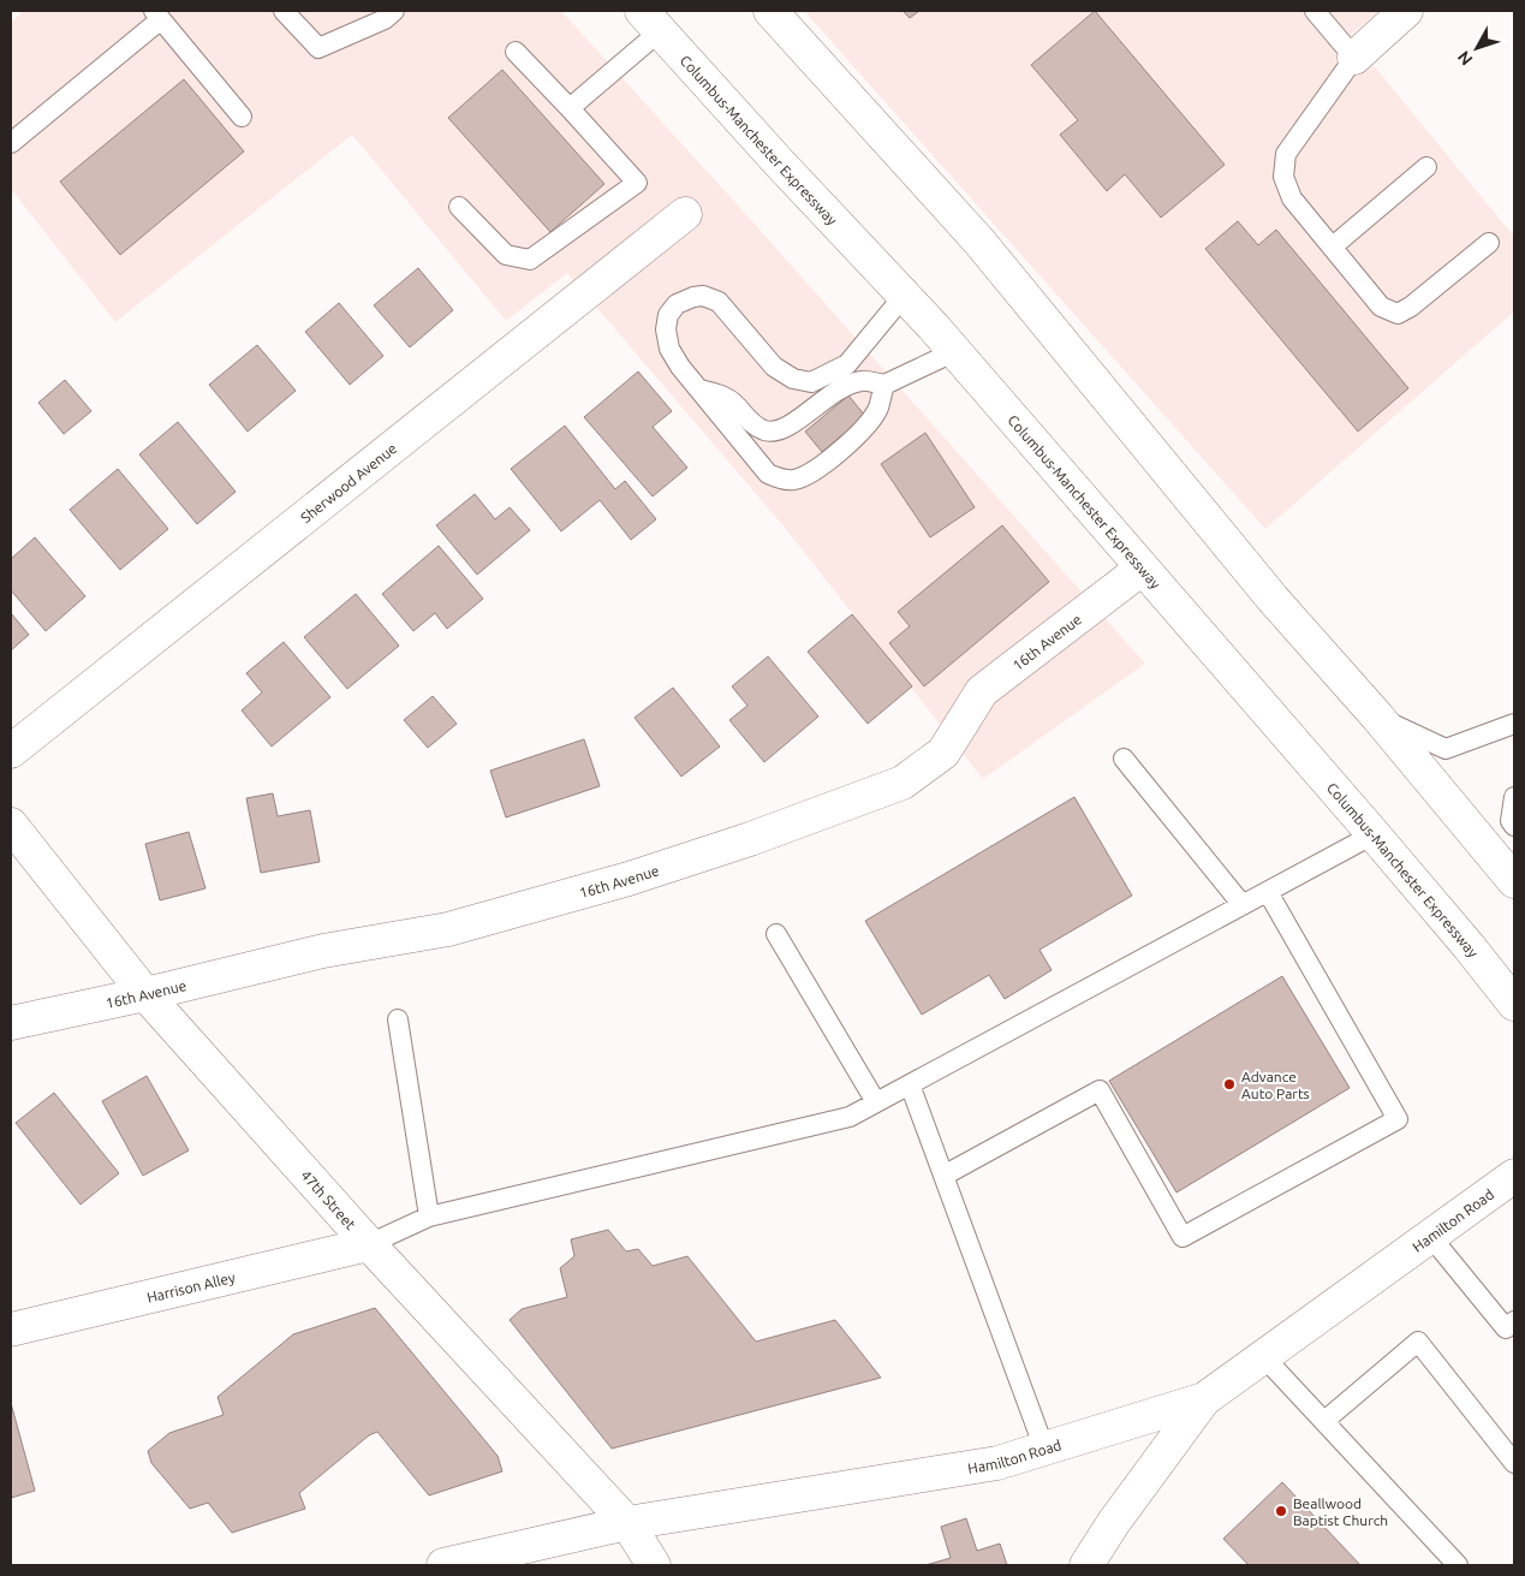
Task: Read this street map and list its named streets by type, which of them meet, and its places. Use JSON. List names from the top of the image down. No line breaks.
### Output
{"streets":{"street":["Columbus-Manchester Expressway","Sherwood Avenue","16th Avenue","47th Street","Hamilton Road","Harrison Alley"]},"crossings":[["Columbus-Manchester Expressway","16th Avenue"],["16th Avenue","47th Street"],["47th Street","Hamilton Road"],["47th Street","Harrison Alley"]],"places":["Advance Auto Parts","Beallwood Baptist Church"],"north":"bottom left"}
